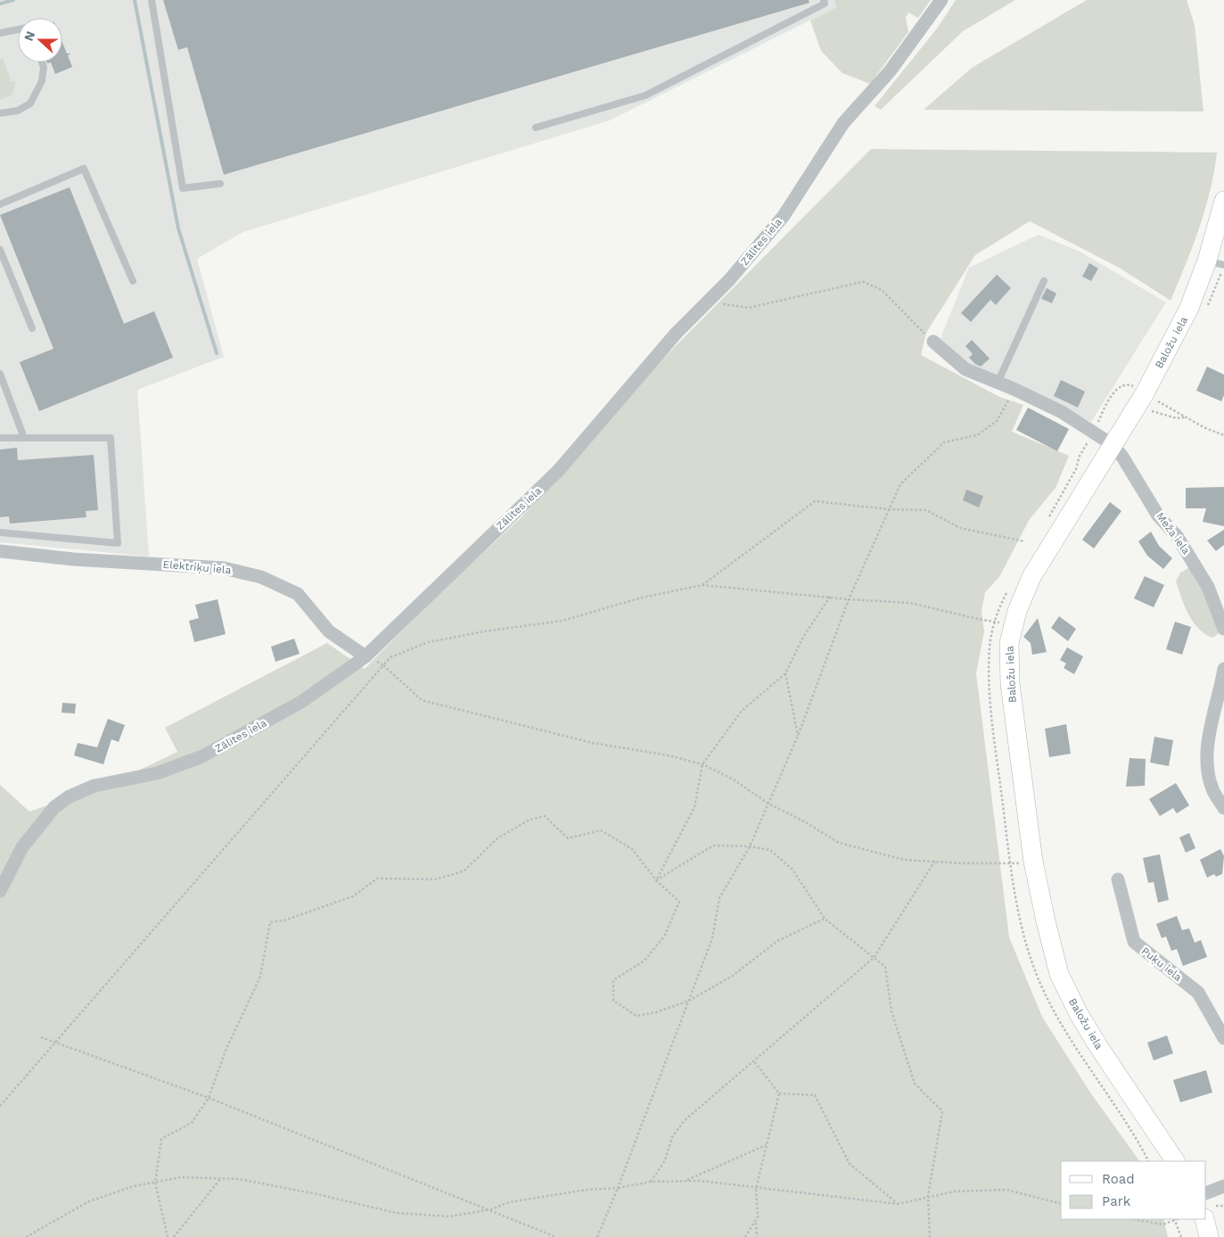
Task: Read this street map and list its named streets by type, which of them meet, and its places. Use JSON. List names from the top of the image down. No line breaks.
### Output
{"streets":{"main road":["Baložu iela"],"street":["Zālītes iela","Meža iela","Elektriķu iela","Puķu iela"]},"crossings":[["Zālītes iela","Elektriķu iela"],["Baložu iela","Meža iela"]],"legend":["Road","Park"],"north":"left"}
